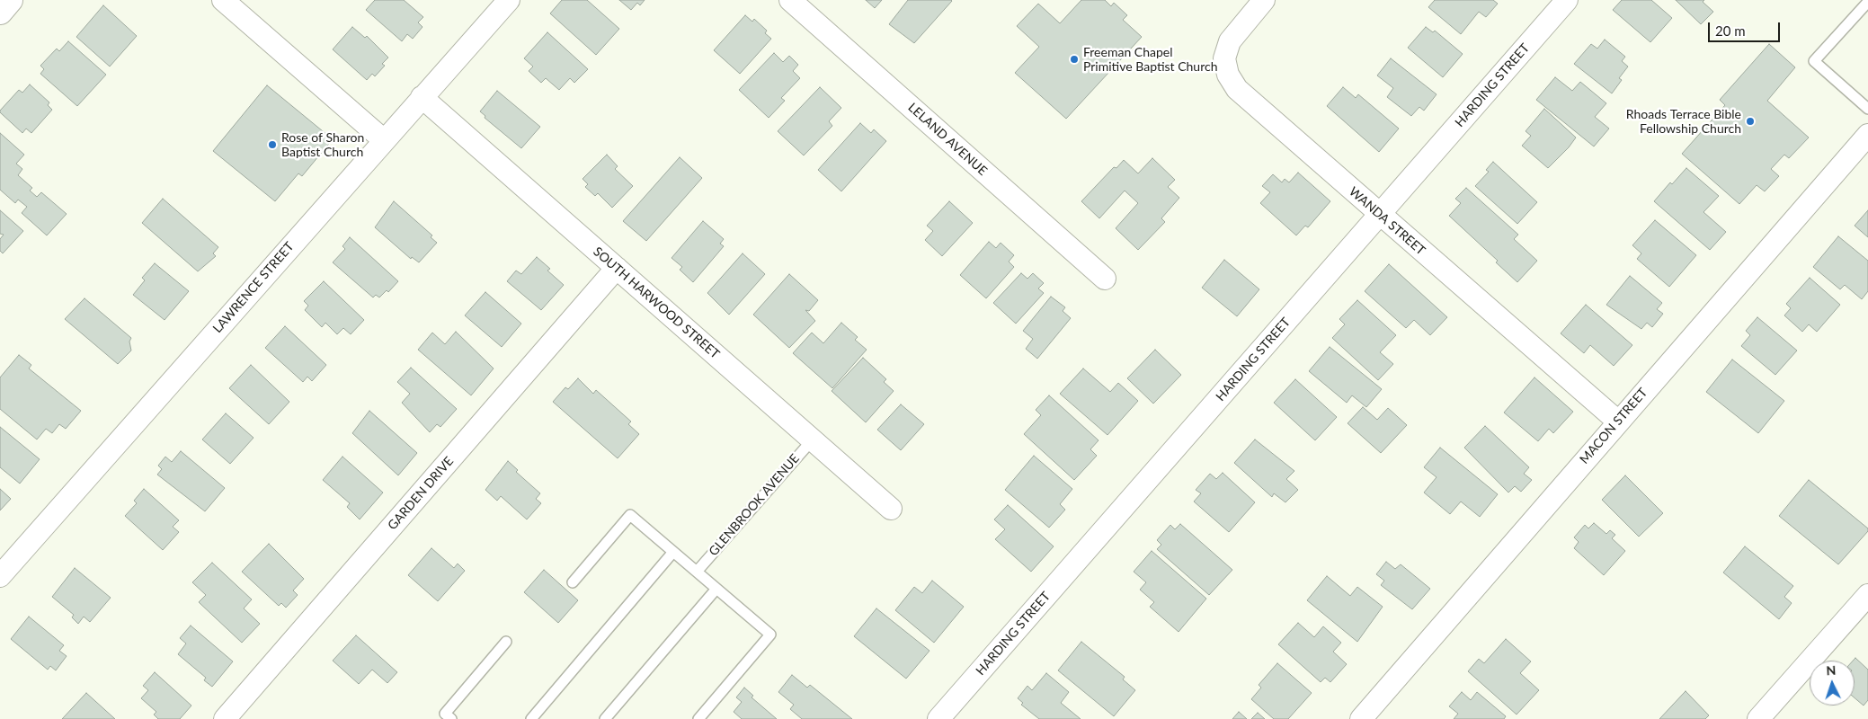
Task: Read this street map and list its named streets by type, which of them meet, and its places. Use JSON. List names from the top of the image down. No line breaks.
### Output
{"streets":{"street":["HARDING STREET","LELAND AVENUE","WANDA STREET","LAWRENCE STREET","SOUTH HARWOOD STREET","MACON STREET","GARDEN DRIVE"],"lane":["GLENBROOK AVENUE"]},"crossings":[["HARDING STREET","WANDA STREET"],["WANDA STREET","MACON STREET"],["LAWRENCE STREET","SOUTH HARWOOD STREET"],["SOUTH HARWOOD STREET","GARDEN DRIVE"],["SOUTH HARWOOD STREET","GLENBROOK AVENUE"]],"places":["Freeman Chapel Primitive Baptist Church","Rhoads Terrace Bible Fellowship Church","Rose of Sharon Baptist Church"],"scale_bar":"20 m","north":"top"}
